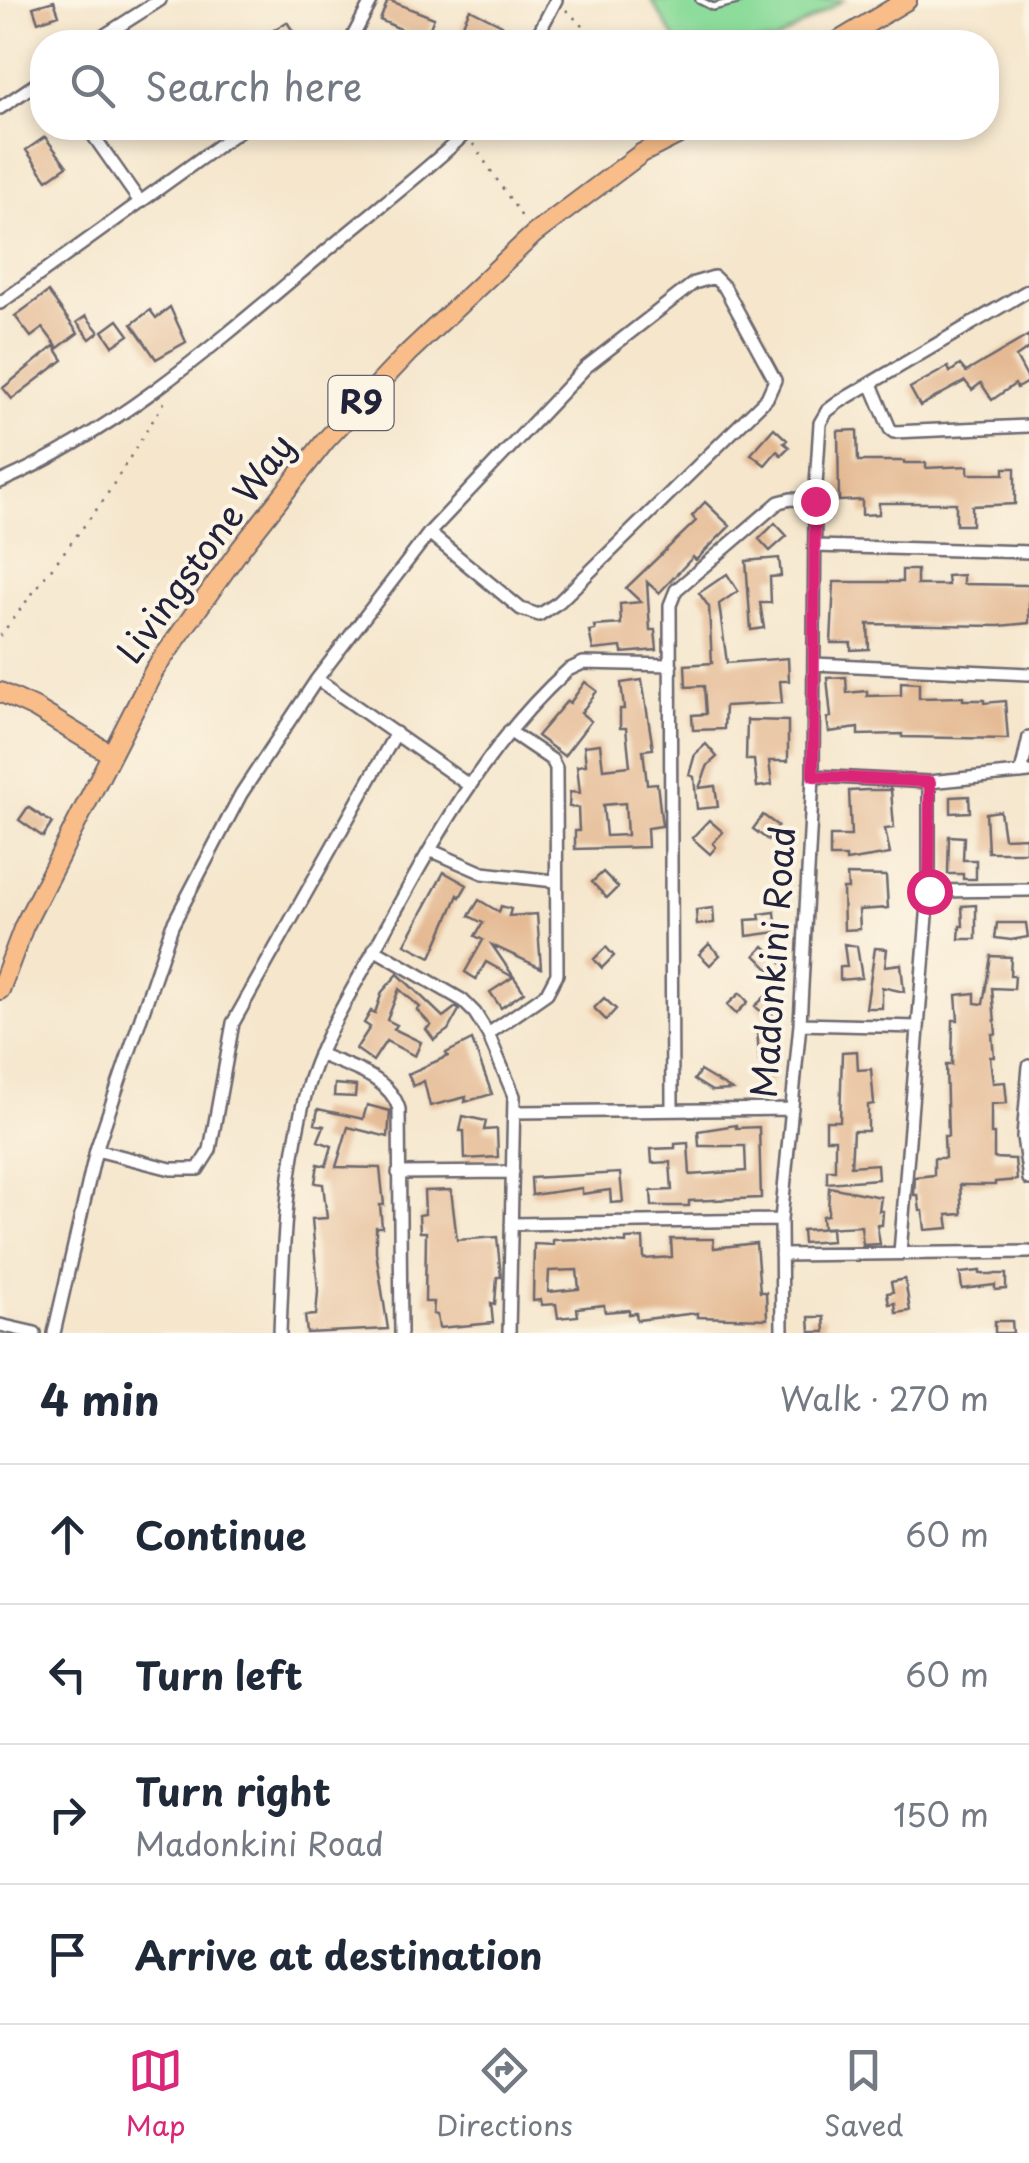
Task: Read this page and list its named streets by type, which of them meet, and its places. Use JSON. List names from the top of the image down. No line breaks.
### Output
{"streets":{"main road":["R9","Livingstone Way"],"street":["Madonkini Road"]},"crossings":[["R9","Livingstone Way"]],"page":{"search":"Search here","heading":["4 min","Walk · 270 m"],"list":[["Continue","60 m"],["Turn left","60 m"],["Turn right","Madonkini Road","150 m"],"Arrive at destination"],"nav":["Map","Directions","Saved"]}}
